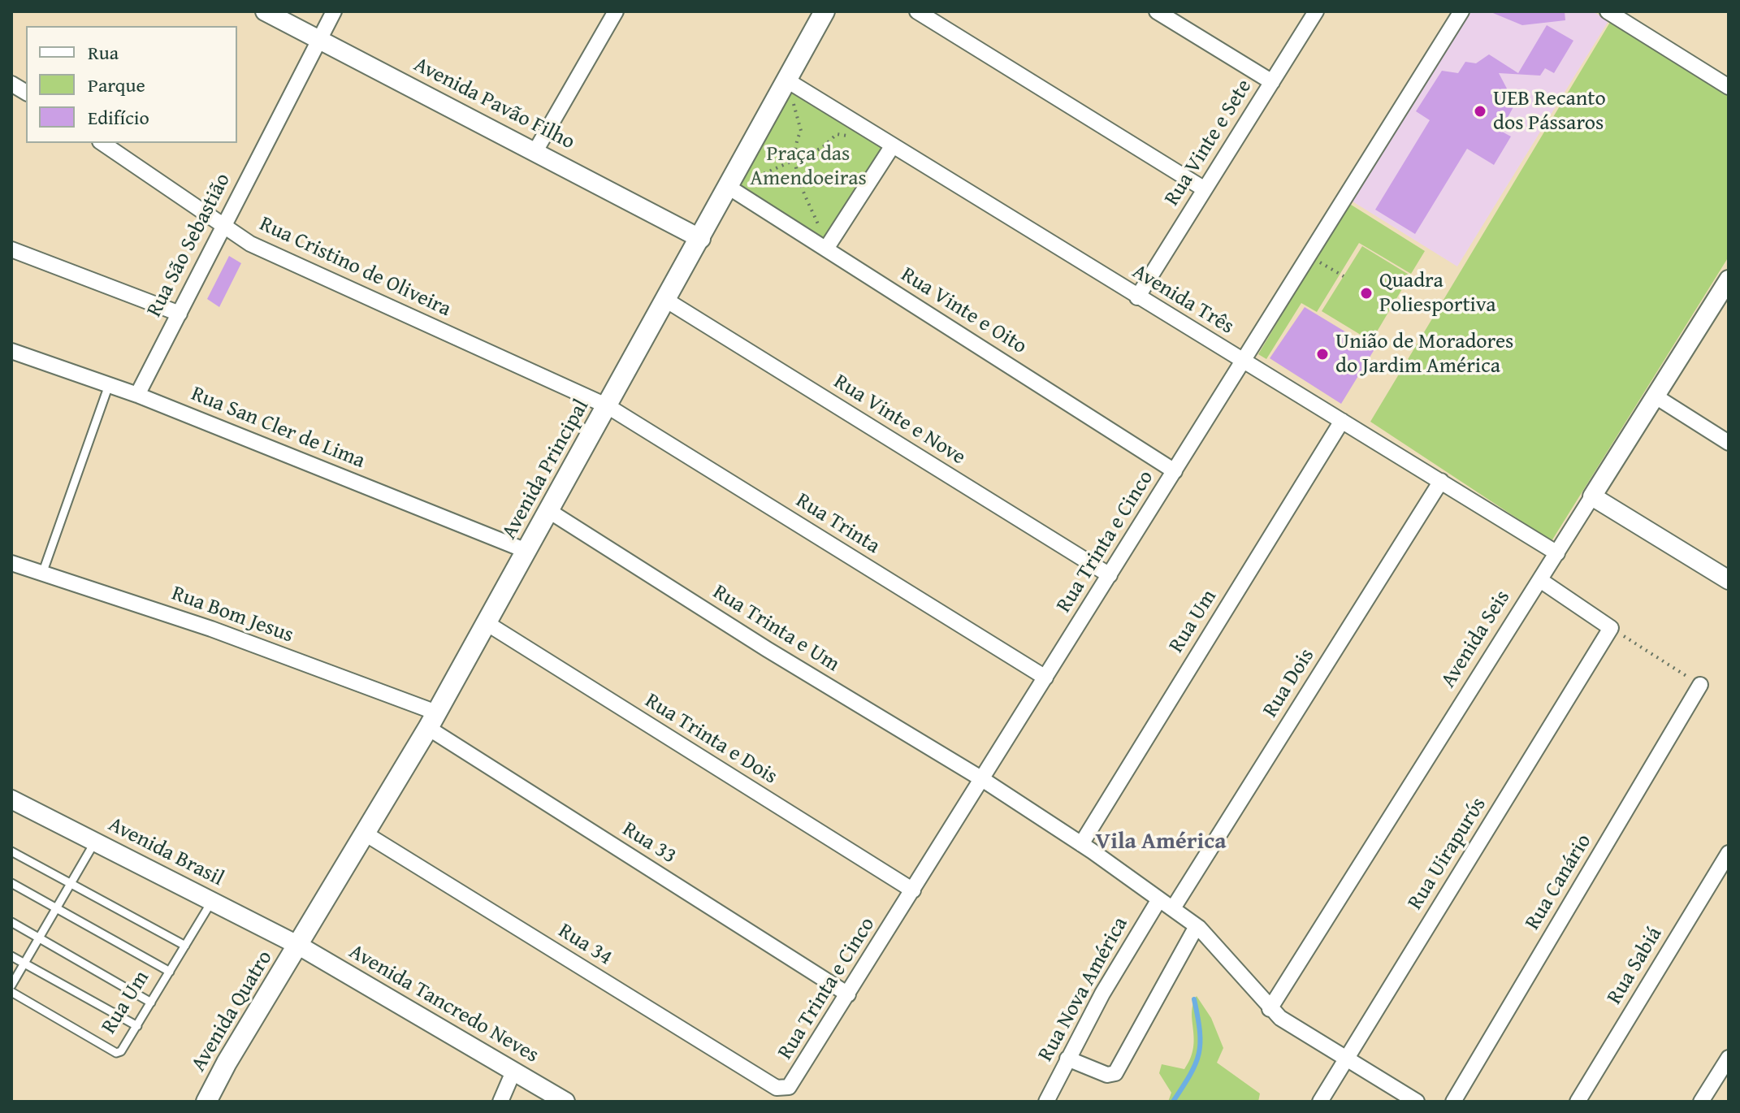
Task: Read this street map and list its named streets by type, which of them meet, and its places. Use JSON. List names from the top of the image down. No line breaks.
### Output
{"streets":{"main road":["Avenida Principal","Avenida Quatro"],"street":["Avenida Pavão Filho","Rua Vinte e Sete","Rua São Sebastião","Rua Cristino de Oliveira","Avenida Três","Rua Vinte e Oito","Rua Vinte e Nove","Rua San Cler de Lima","Rua Trinta","Rua Trinta e Cinco","Rua Bom Jesus","Rua Um","Rua Trinta e Um","Avenida Seis","Rua Dois","Rua Trinta e Dois","Rua 33","Avenida Brasil","Rua Uirapurύs","Rua Canário","Rua 34","Rua Sabiá","Rua Nova América","Avenida Tancredo Neves"]},"crossings":[["Avenida Pavão Filho","Rua São Sebastião"],["Avenida Pavão Filho","Avenida Principal"],["Rua Vinte e Sete","Avenida Três"],["Rua São Sebastião","Rua Cristino de Oliveira"],["Rua São Sebastião","Rua San Cler de Lima"],["Rua Cristino de Oliveira","Avenida Principal"],["Rua Cristino de Oliveira","Rua Trinta"],["Avenida Três","Avenida Principal"],["Avenida Três","Rua Trinta e Cinco"],["Avenida Três","Rua Um"],["Avenida Três","Avenida Seis"],["Avenida Três","Rua Dois"],["Rua Vinte e Oito","Avenida Principal"],["Rua Vinte e Oito","Rua Trinta e Cinco"],["Rua Vinte e Nove","Avenida Principal"],["Rua Vinte e Nove","Rua Trinta e Cinco"],["Rua San Cler de Lima","Avenida Principal"],["Avenida Principal","Rua Trinta"],["Avenida Principal","Rua Bom Jesus"],["Avenida Principal","Rua Trinta e Um"],["Avenida Principal","Rua Trinta e Dois"],["Avenida Principal","Rua 33"],["Avenida Principal","Avenida Brasil"],["Avenida Principal","Rua 34"],["Avenida Principal","Avenida Tancredo Neves"],["Avenida Principal","Avenida Quatro"],["Rua Trinta","Rua Trinta e Cinco"],["Rua Trinta e Cinco","Rua Trinta e Um"],["Rua Trinta e Cinco","Rua Trinta e Dois"],["Rua Trinta e Cinco","Rua 33"],["Rua Trinta e Cinco","Rua 34"],["Rua Bom Jesus","Rua 33"],["Rua Um","Rua Trinta e Um"],["Rua Um","Avenida Brasil"],["Rua Trinta e Um","Avenida Seis"],["Rua Trinta e Um","Rua Dois"],["Rua Trinta e Um","Rua Uirapurύs"],["Rua Trinta e Um","Rua Nova América"],["Avenida Brasil","Avenida Tancredo Neves"],["Avenida Brasil","Avenida Quatro"],["Avenida Tancredo Neves","Avenida Quatro"]],"districts":["Vila América"],"parks":["Praça das Amendoeiras"],"places":["UEB Recanto dos Pássaros","Quadra Poliesportiva","União de Moradores do Jardim América"],"legend":["Rua","Parque","Edifício"]}
